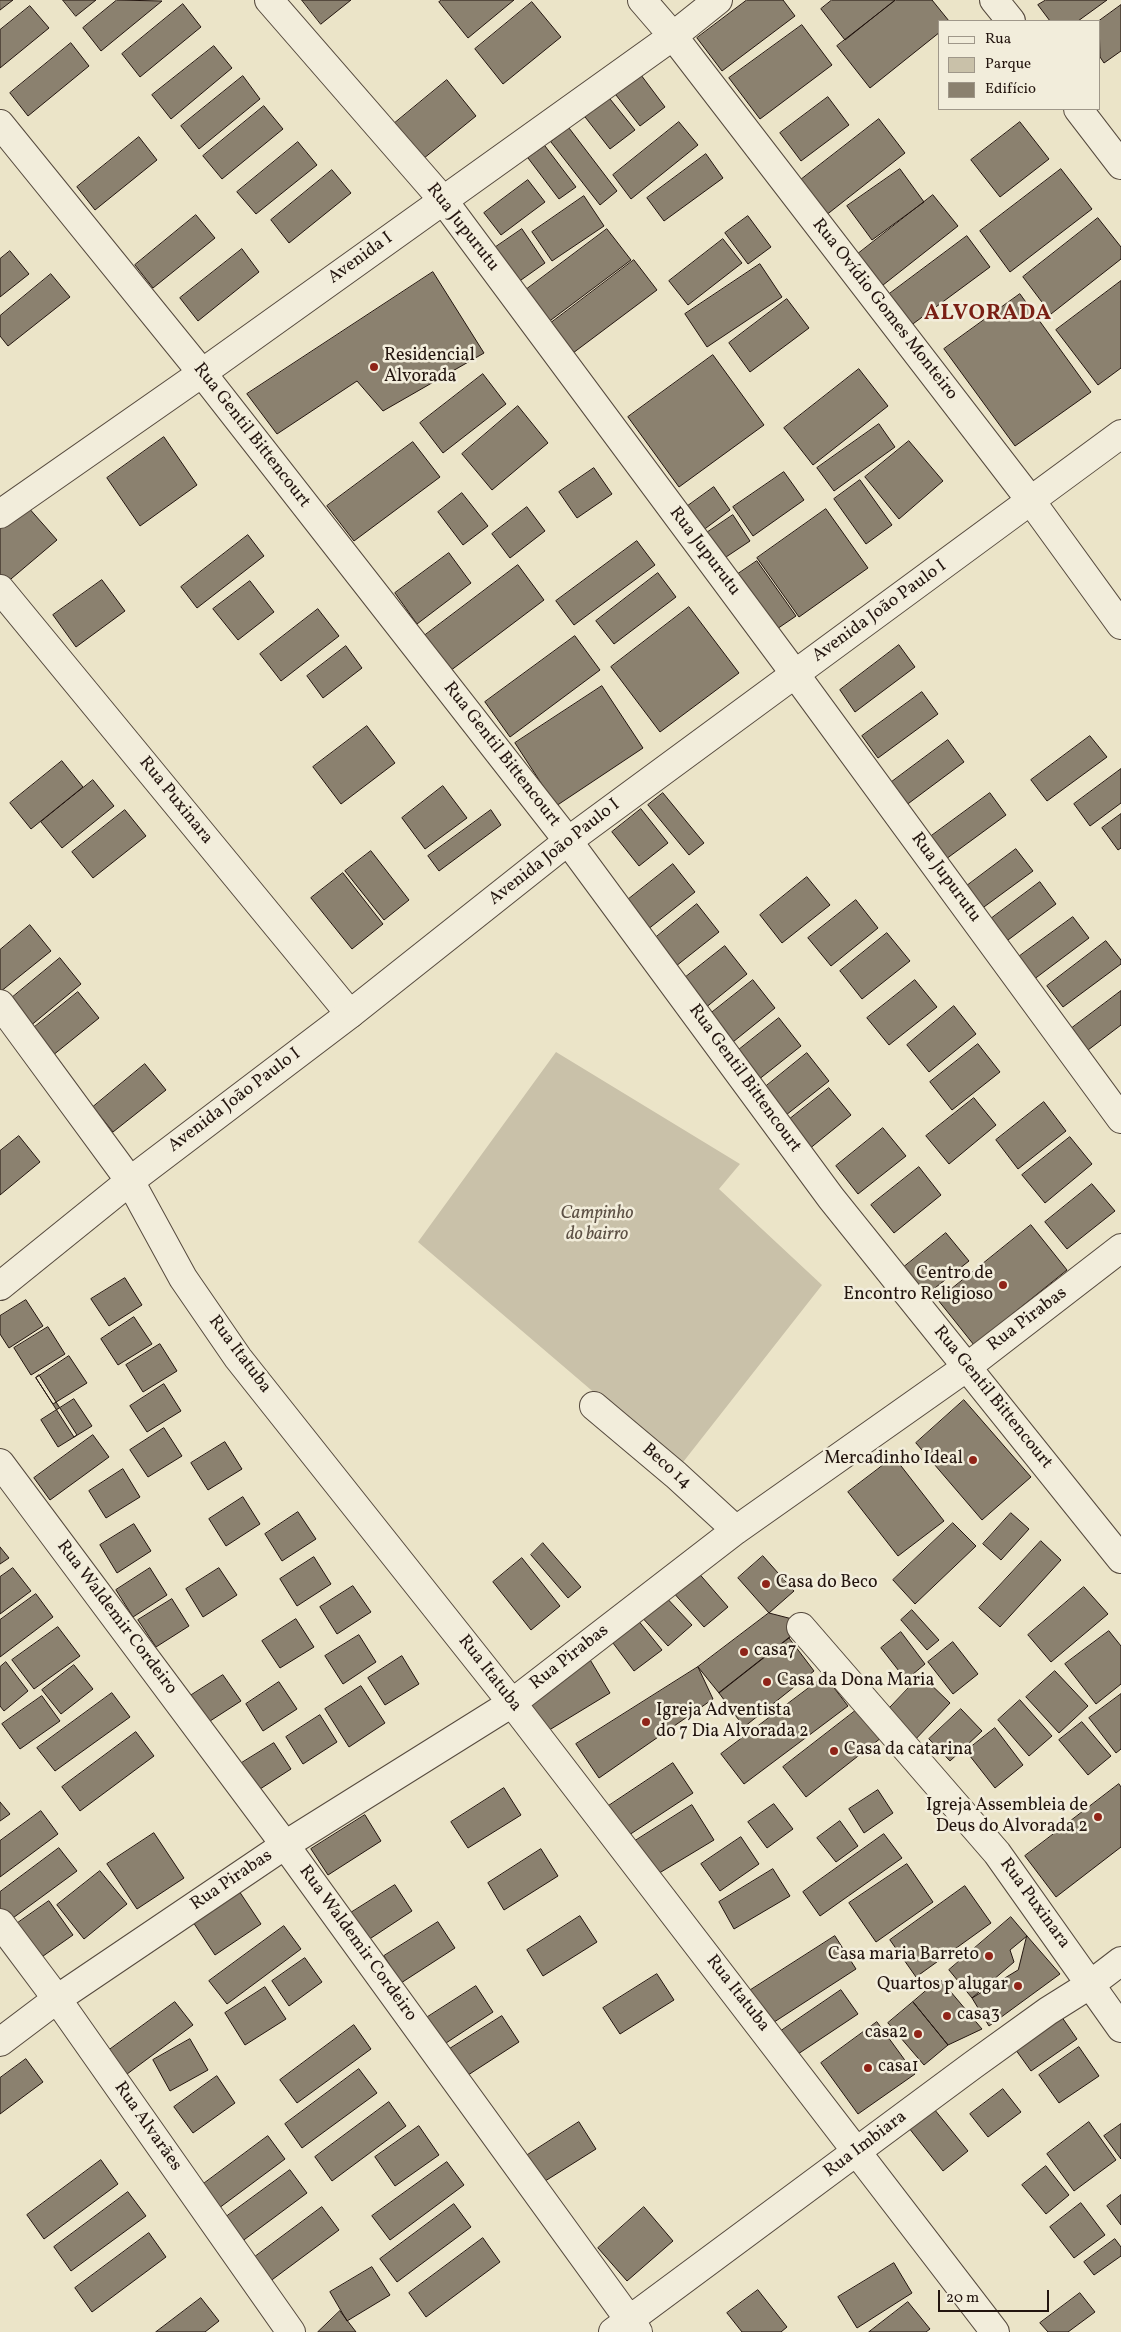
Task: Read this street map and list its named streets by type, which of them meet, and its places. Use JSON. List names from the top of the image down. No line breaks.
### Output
{"streets":{"street":["Rua Jupurutu","Avenida I","Rua Ovídio Gomes Monteiro","Rua Gentil Bittencourt","Avenida João Paulo I","Rua Puxinara","Rua Pirabas","Rua Itatuba","Beco 14","Rua Waldemir Cordeiro","Rua Alvarães","Rua Imbiara"]},"crossings":[["Rua Jupurutu","Avenida I"],["Rua Jupurutu","Avenida João Paulo I"],["Avenida I","Rua Ovídio Gomes Monteiro"],["Avenida I","Rua Gentil Bittencourt"],["Rua Ovídio Gomes Monteiro","Avenida João Paulo I"],["Rua Gentil Bittencourt","Avenida João Paulo I"],["Rua Gentil Bittencourt","Rua Pirabas"],["Avenida João Paulo I","Rua Puxinara"],["Avenida João Paulo I","Rua Itatuba"],["Rua Puxinara","Rua Imbiara"],["Rua Pirabas","Rua Itatuba"],["Rua Pirabas","Beco 14"],["Rua Pirabas","Rua Waldemir Cordeiro"],["Rua Pirabas","Rua Alvarães"],["Rua Itatuba","Rua Imbiara"],["Rua Waldemir Cordeiro","Rua Imbiara"]],"districts":["ALVORADA"],"parks":["Campinho do bairro"],"places":["Residencial Alvorada","Centro de Encontro Religioso","Mercadinho Ideal","Casa do Beco","casa7","Casa da Dona Maria","Igreja Adventista do 7 Dia Alvorada 2","Casa da catarina","Igreja Assembleia de Deus do Alvorada 2","Casa maria Barreto","Quartos p alugar","casa3","casa2","casa1"],"legend":["Rua","Parque","Edifício"],"scale_bar":"20 m"}
